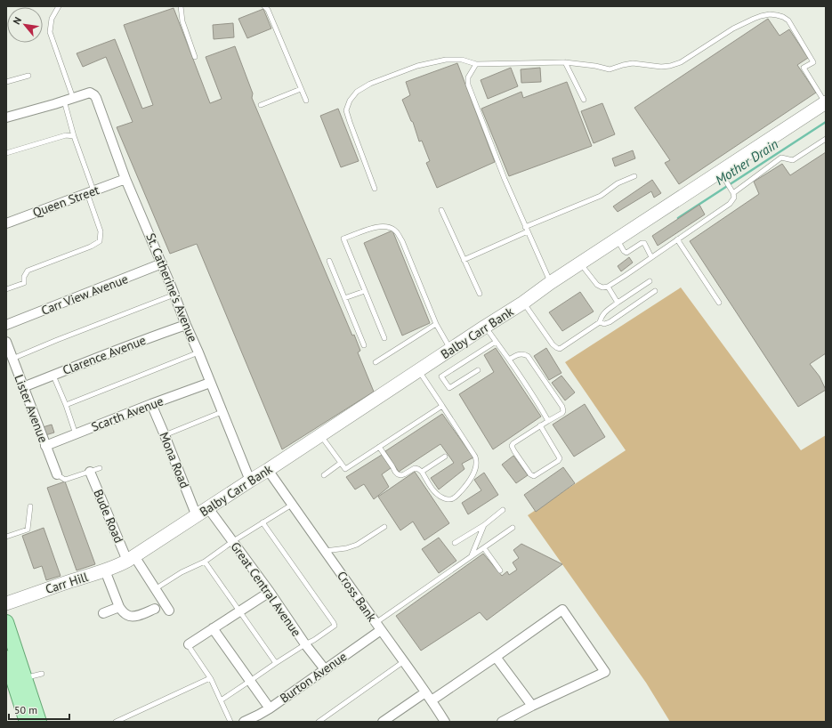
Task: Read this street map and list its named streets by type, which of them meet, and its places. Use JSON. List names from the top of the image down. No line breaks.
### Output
{"streets":{"street":["Queen Street","St. Catherine's Avenue","Carr View Avenue","Balby Carr Bank","Clarence Avenue","Lister Avenue","Scarth Avenue","Mona Road","Bude Road","Carr Hill","Great Central Avenue","Cross Bank","Burton Avenue"]},"crossings":[["Queen Street","St. Catherine's Avenue"],["St. Catherine's Avenue","Carr View Avenue"],["St. Catherine's Avenue","Balby Carr Bank"],["St. Catherine's Avenue","Clarence Avenue"],["St. Catherine's Avenue","Scarth Avenue"],["Balby Carr Bank","Mona Road"],["Balby Carr Bank","Bude Road"],["Balby Carr Bank","Carr Hill"],["Balby Carr Bank","Great Central Avenue"],["Balby Carr Bank","Cross Bank"],["Clarence Avenue","Lister Avenue"],["Lister Avenue","Scarth Avenue"],["Scarth Avenue","Mona Road"],["Bude Road","Carr Hill"],["Great Central Avenue","Burton Avenue"],["Cross Bank","Burton Avenue"]],"water":["Mother Drain"],"scale_bar":"50 m","north":"top left"}
